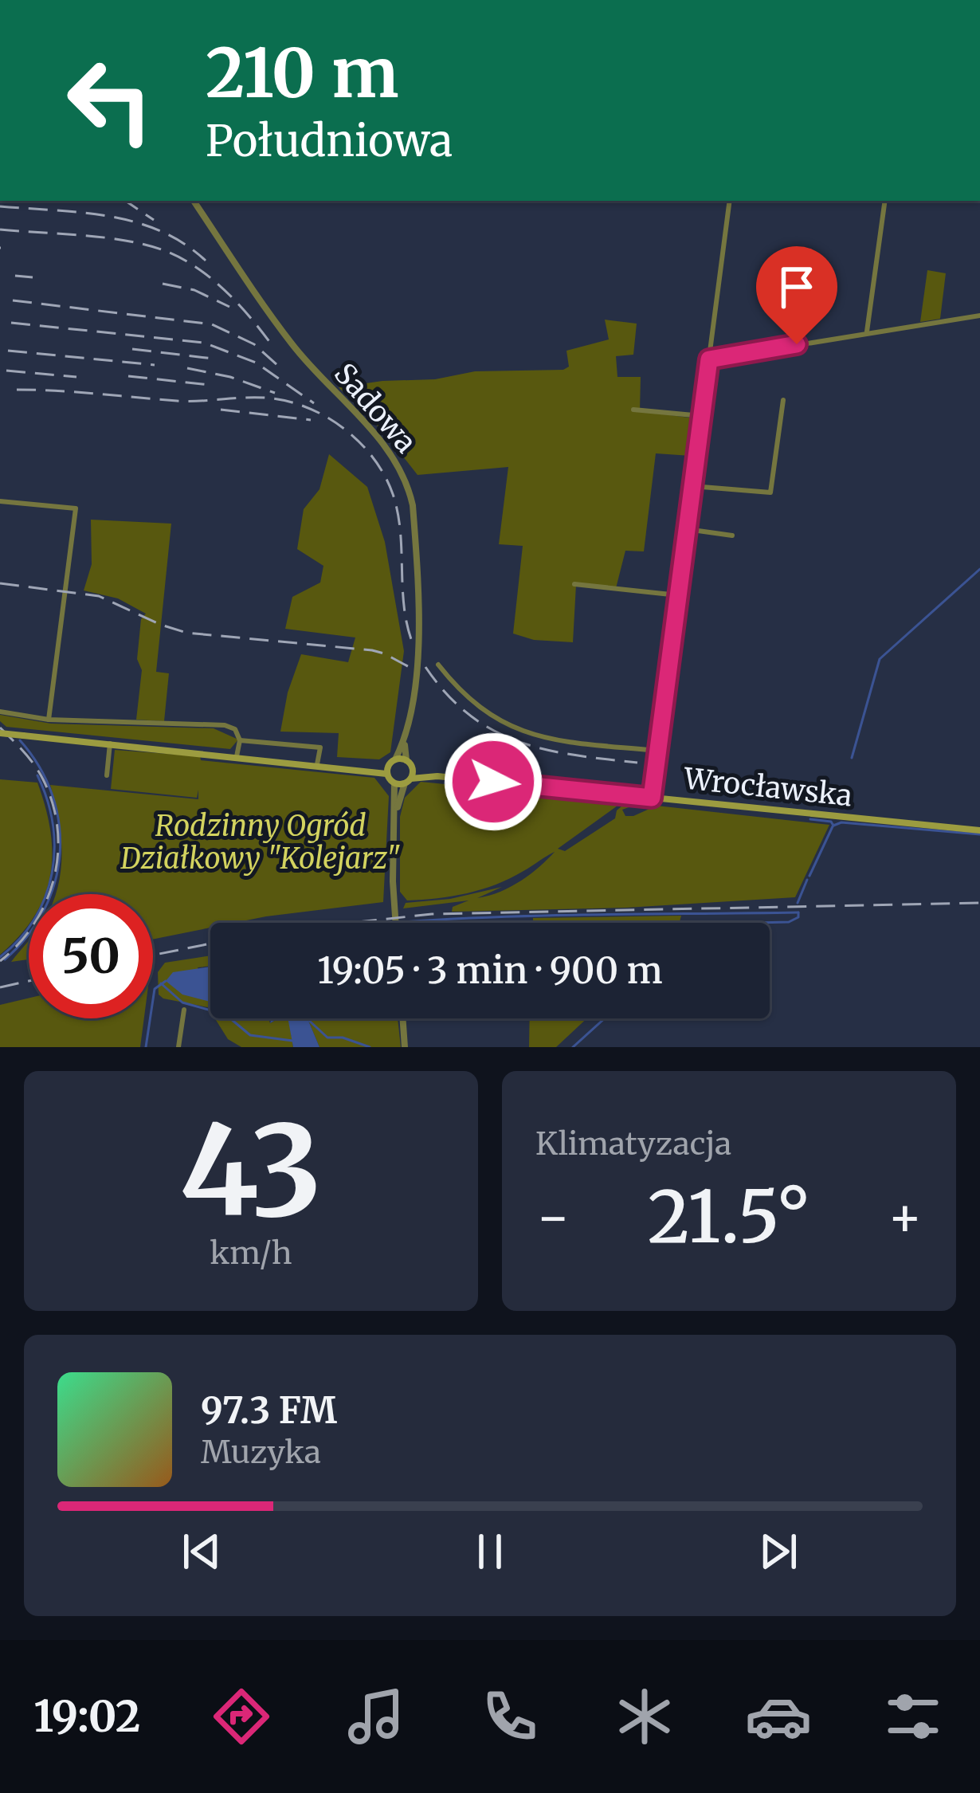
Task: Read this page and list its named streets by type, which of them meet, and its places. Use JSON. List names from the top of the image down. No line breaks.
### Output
{"streets":{"main road":["Wrocławska"],"street":["Sadowa"]},"crossings":[["Sadowa","Wrocławska"]],"parks":["Rodzinny Ogród Działkowy \"Kolejarz\""],"page":{"turn":["210 m","Południowa"],"limit":"50","trip":"19:05 · 3 min · 900 m","tile":[["43","km/h"],"Klimatyzacja"],"heat":["−","21.5°","+"],"song":["97.3 FM","Muzyka"],"tabs":"19:02"}}
